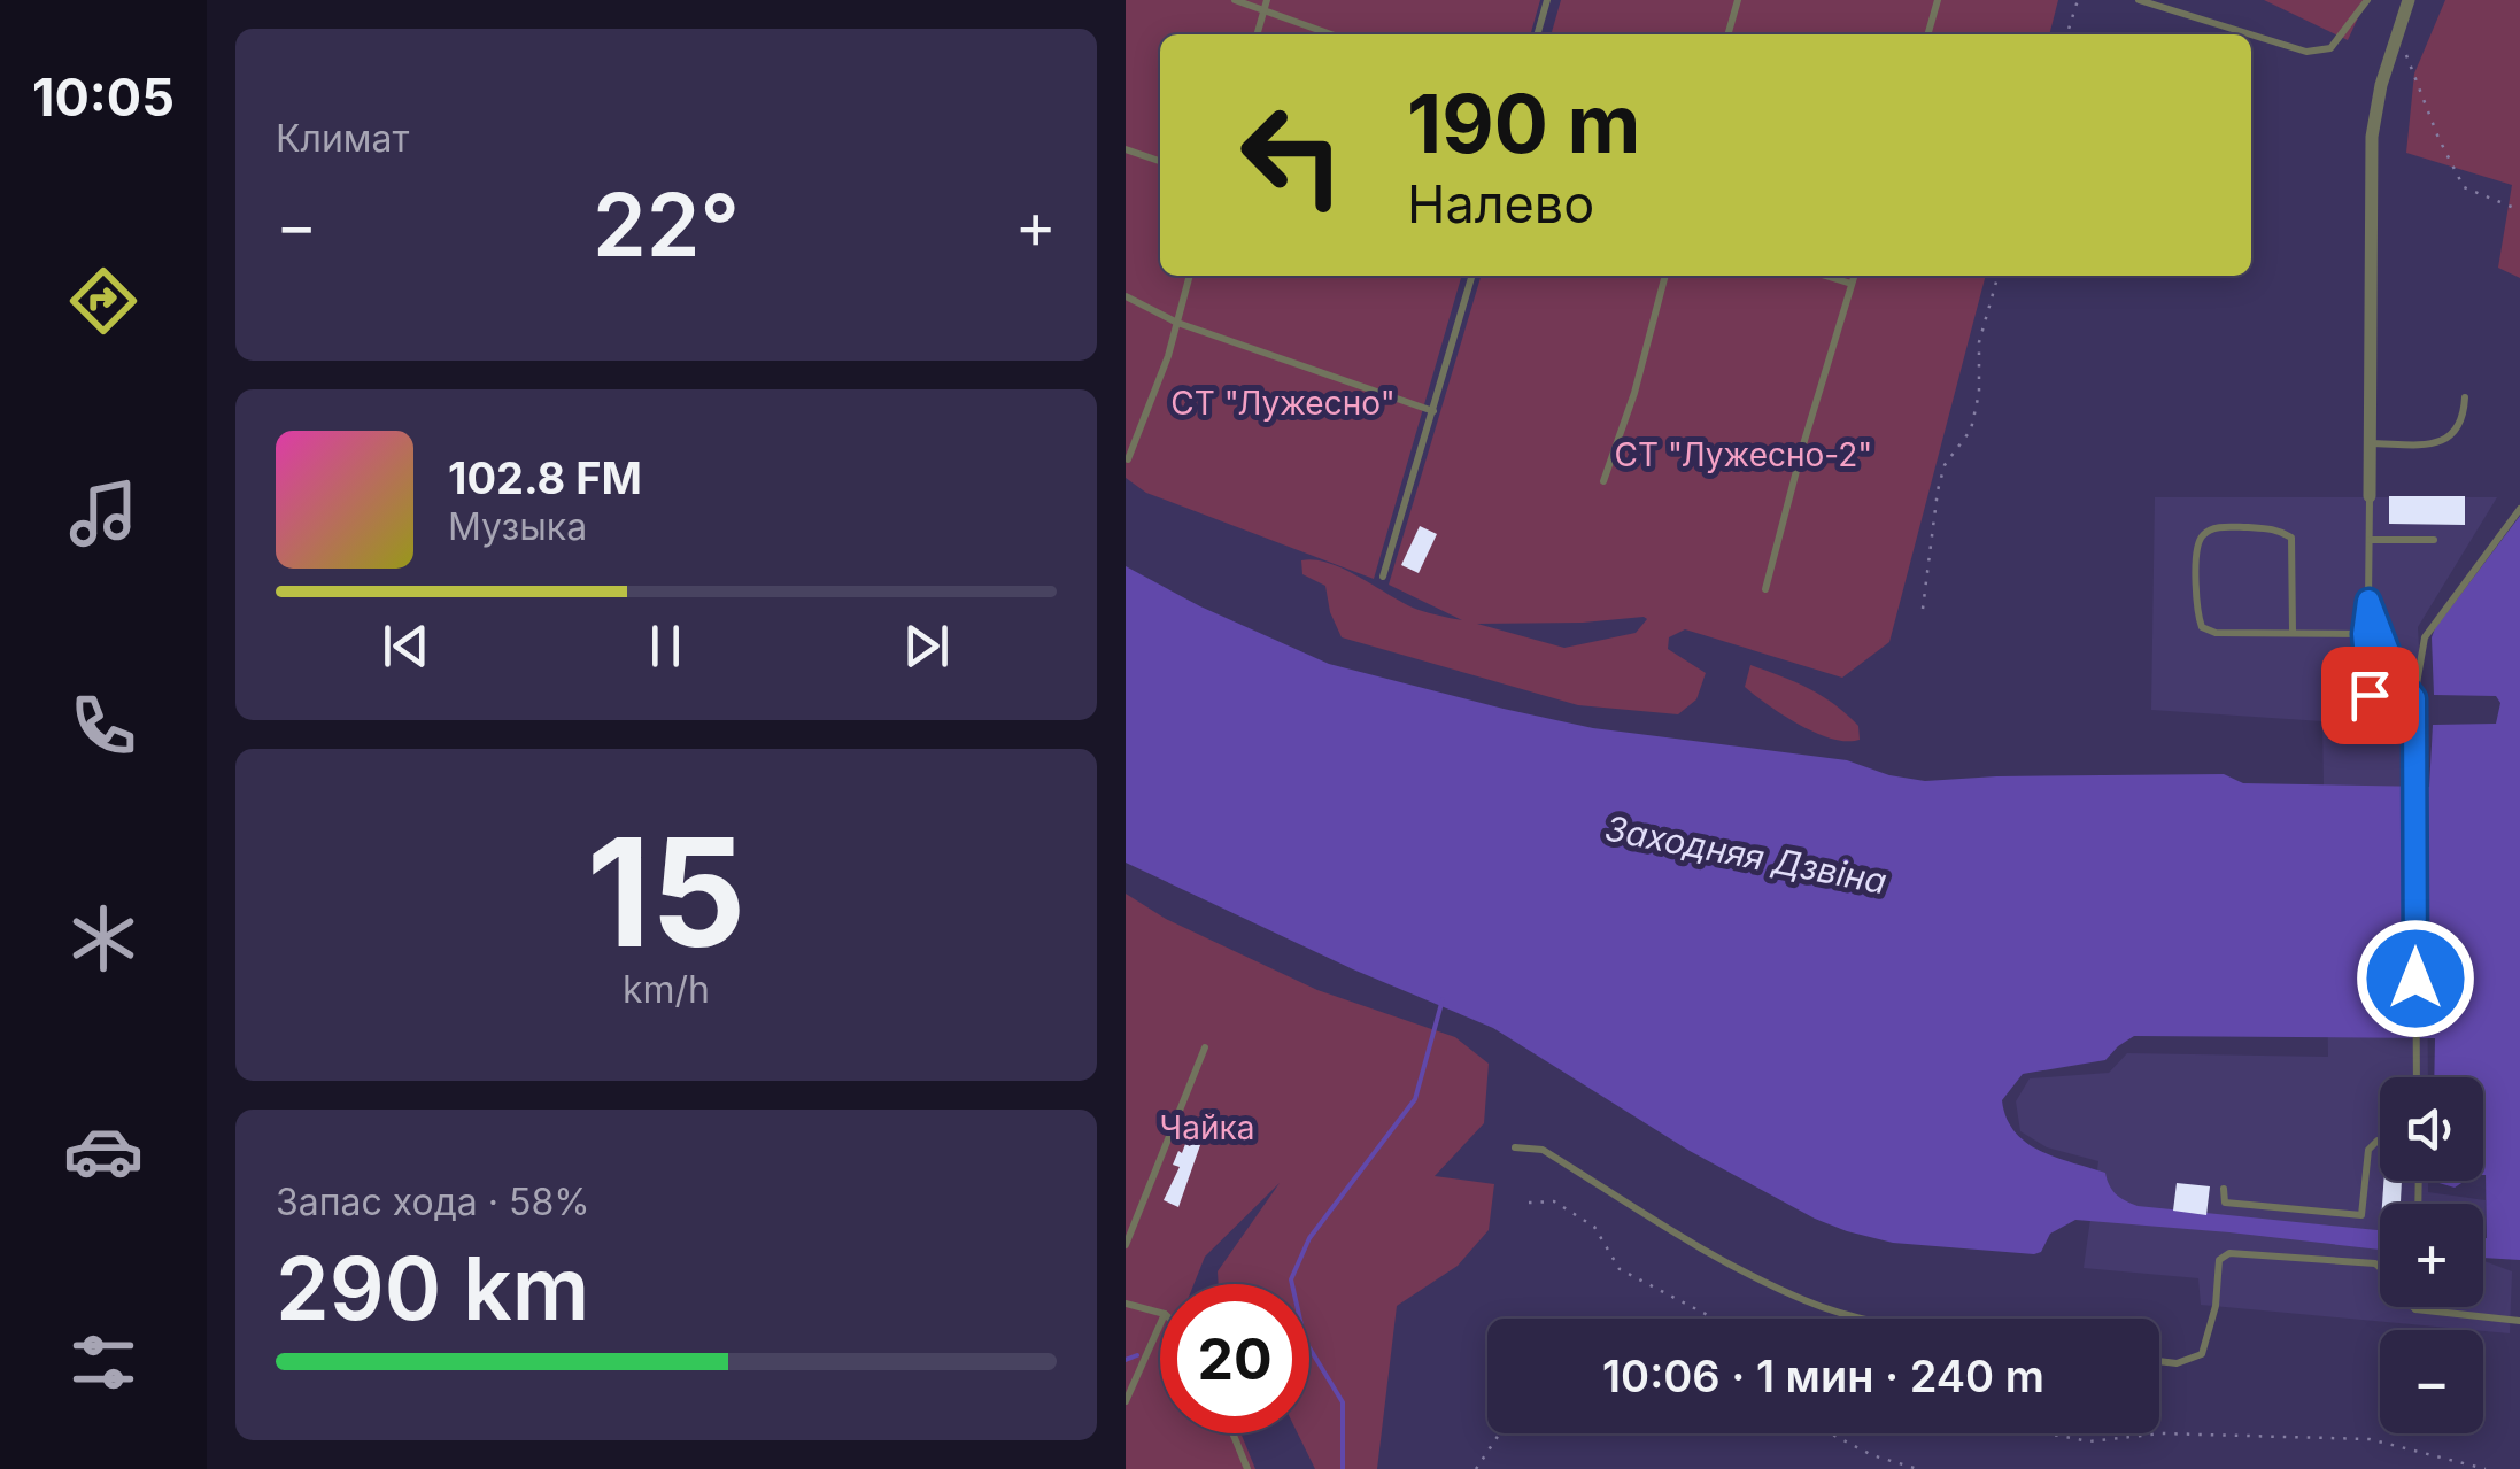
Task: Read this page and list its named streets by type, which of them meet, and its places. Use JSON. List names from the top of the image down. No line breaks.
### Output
{"water":["Заходняя Дзвіна"],"parks":["СТ \"Лужесно\"","СТ \"Лужесно-2\"","Чайка"],"page":{"tabs":"10:05","tile":["Климат",["15","km/h"],["Запас хода · 58%","290 km"]],"turn":["190 m","Налево"],"heat":["−","22°","+"],"song":["102.8 FM","Музыка"],"map_buttons":["+","−"],"limit":"20","trip":"10:06 · 1 мин · 240 m"}}
